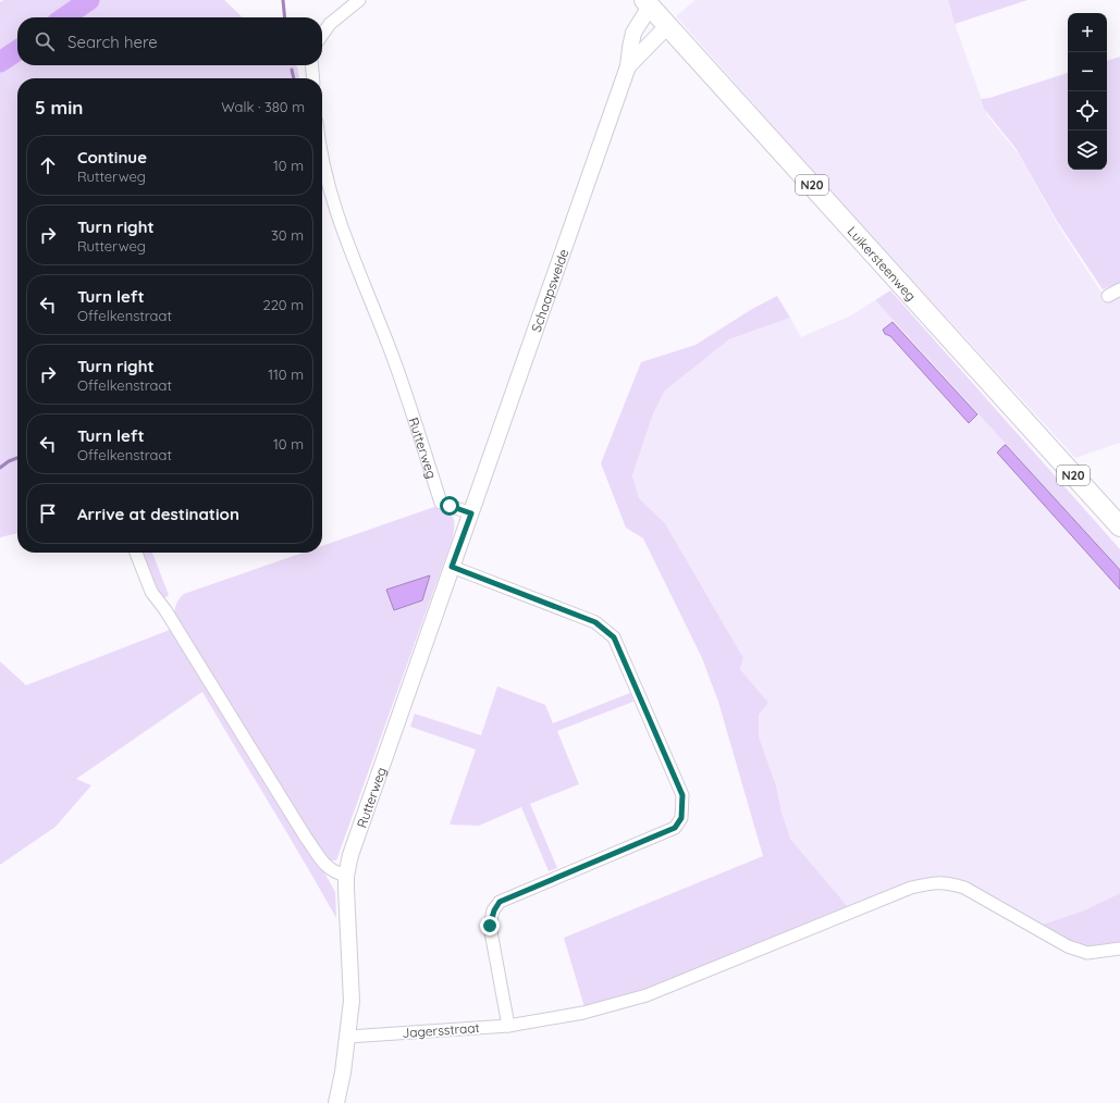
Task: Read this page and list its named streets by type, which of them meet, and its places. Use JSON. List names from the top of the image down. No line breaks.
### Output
{"streets":{"main road":["N20","Luikersteenweg"],"street":["Schaapsweide","Rutterweg","Jagersstraat"]},"crossings":[["Luikersteenweg","Schaapsweide"],["Schaapsweide","Rutterweg"],["Rutterweg","Jagersstraat"]],"page":{"map_buttons":["+","−"],"search":"Search here","heading":["5 min","Walk · 380 m"],"list":[["Continue","Rutterweg","10 m"],["Turn right","Rutterweg","30 m"],["Turn left","Offelkenstraat","220 m"],["Turn right","Offelkenstraat","110 m"],["Turn left","Offelkenstraat","10 m"],"Arrive at destination"]}}
